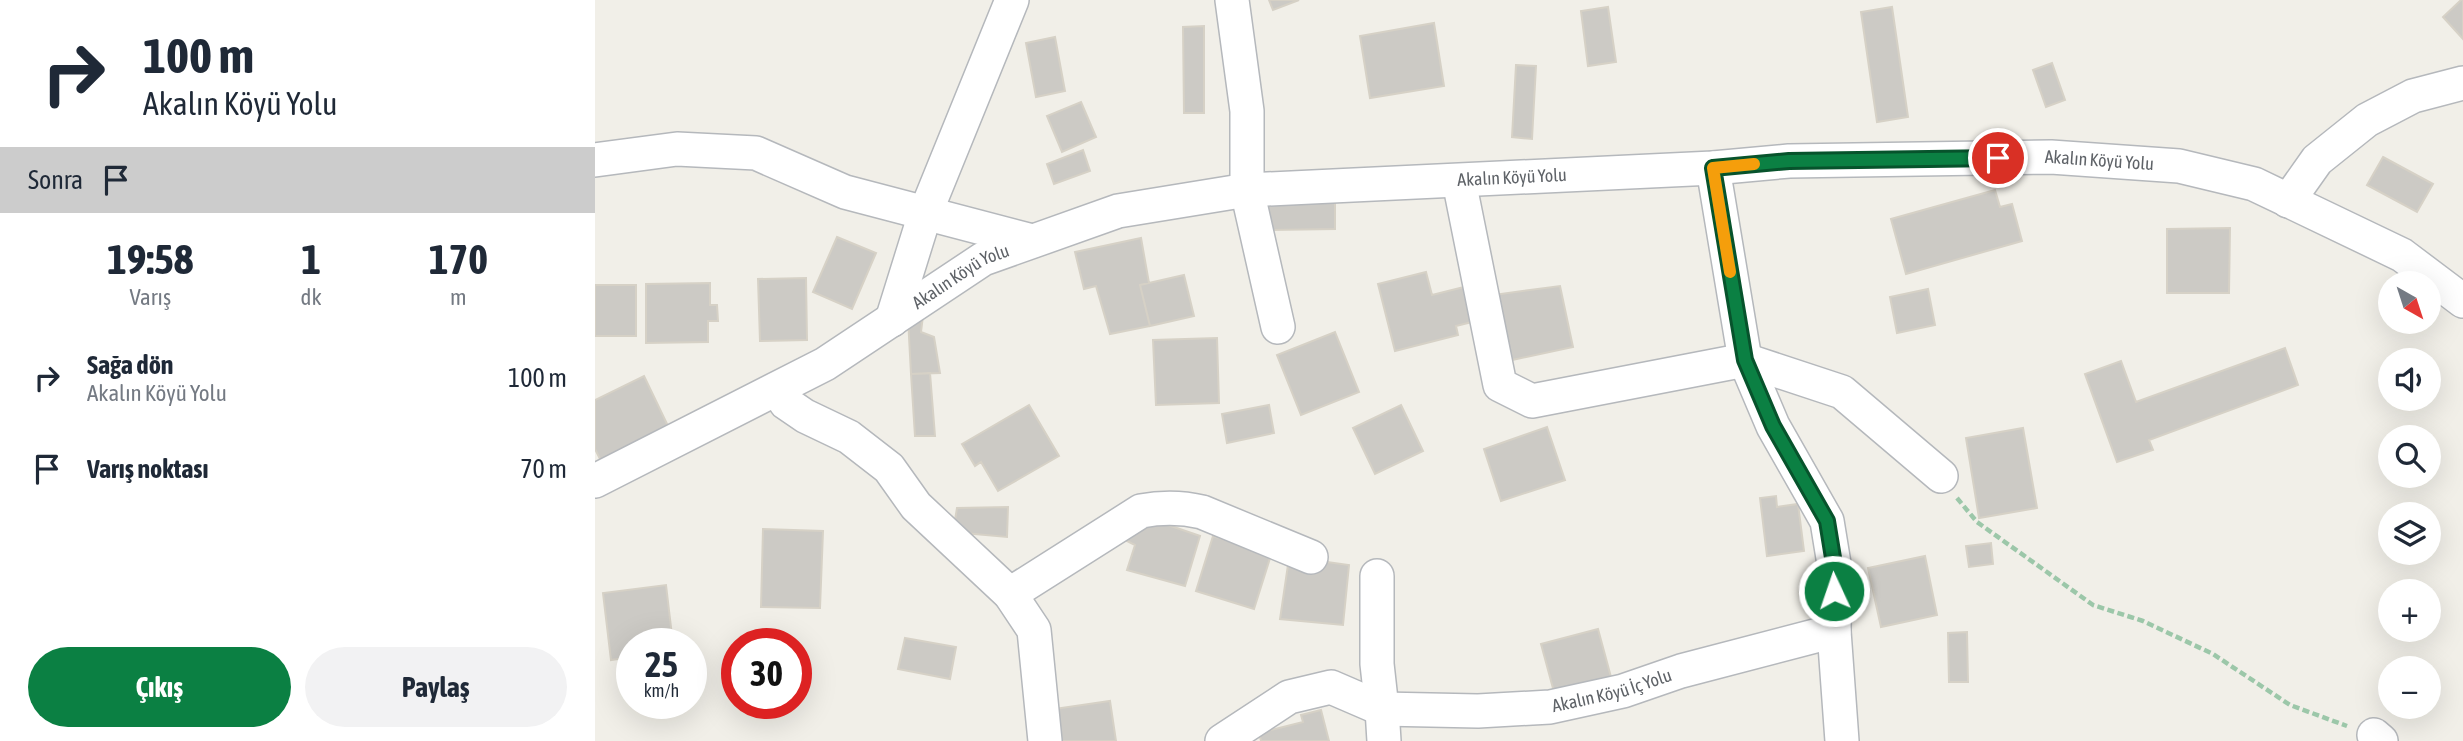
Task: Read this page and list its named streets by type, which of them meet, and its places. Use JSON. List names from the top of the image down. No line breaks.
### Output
{"streets":{"street":["Akalın Köyü Yolu","Akalın Köyü İç Yolu"]},"north":"bottom right","page":{"turn":["100 m","Akalın Köyü Yolu"],"then":"Sonra","eta":["19:58","Varış","1","dk","170","m"],"map_buttons":["+","−"],"list":[{"name":"Sağa dön","note":"Akalın Köyü Yolu","value":"100 m"},{"name":"Varış noktası","value":"70 m"}],"speed":"25 km/h","limit":"30","buttons":["Çıkış","Paylaş"]}}
